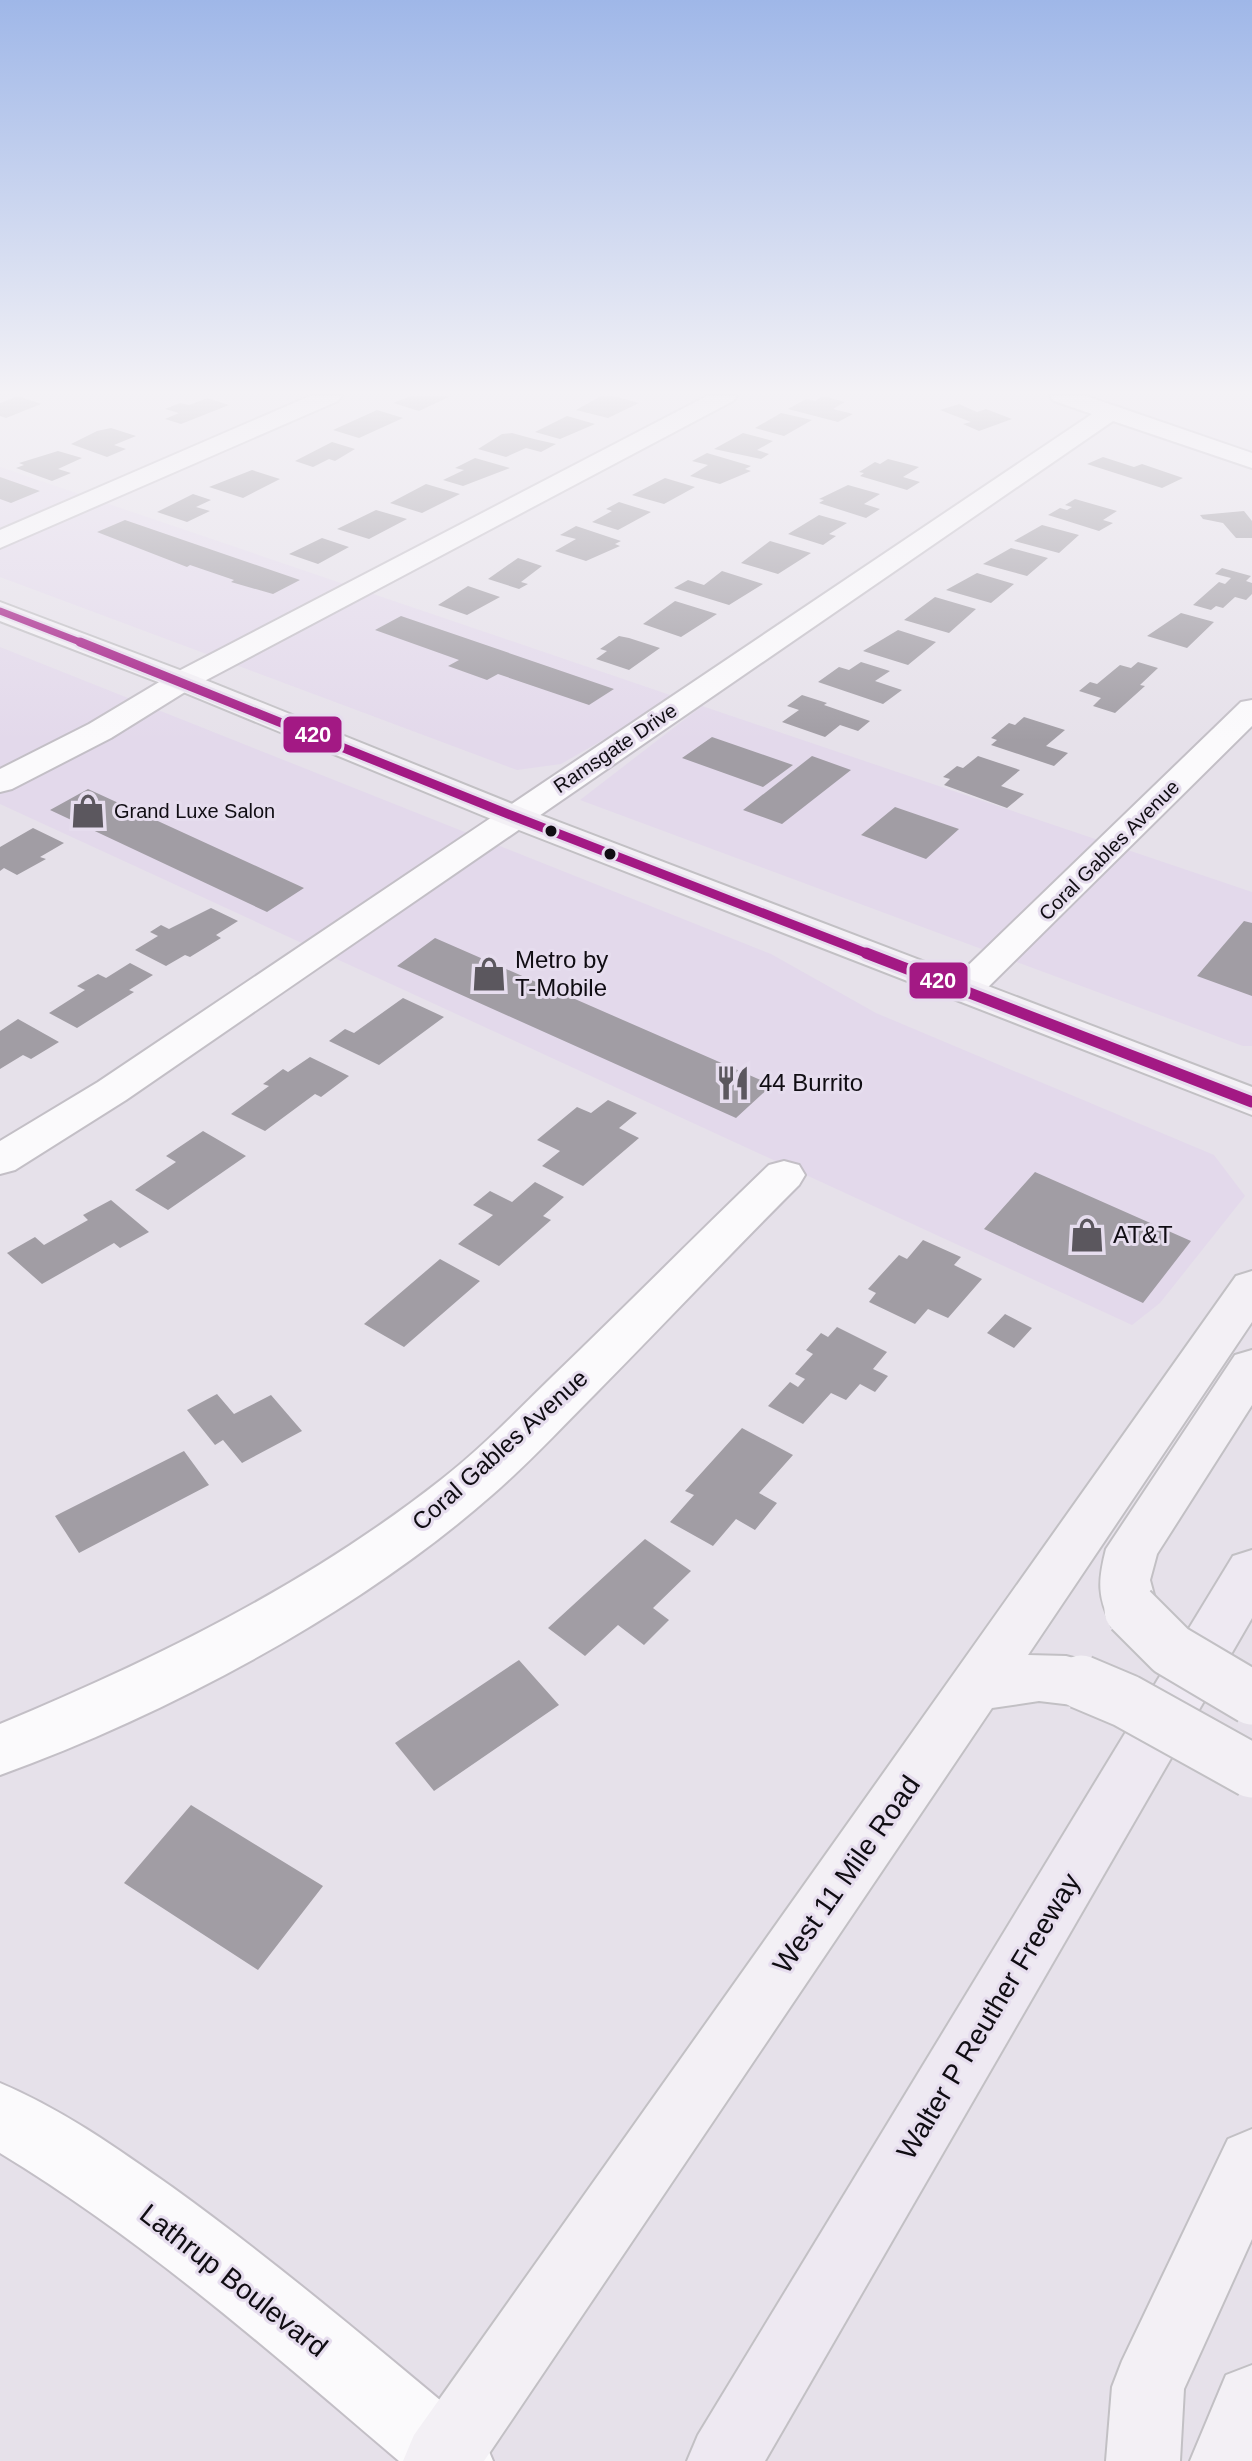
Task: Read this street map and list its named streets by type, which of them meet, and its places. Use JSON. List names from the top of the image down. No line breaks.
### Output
{"streets":{"highway":["Walter P Reuther Freeway"],"main road":["West 11 Mile Road"],"street":["Ramsgate Drive","Coral Gables Avenue","Lathrup Boulevard"]},"crossings":[["West 11 Mile Road","Lathrup Boulevard"]],"places":{"shop":["Grand Luxe Salon","Metro by T-Mobile","AT&T"],"restaurant":["44 Burrito"]},"lines":["transit line 420"]}
